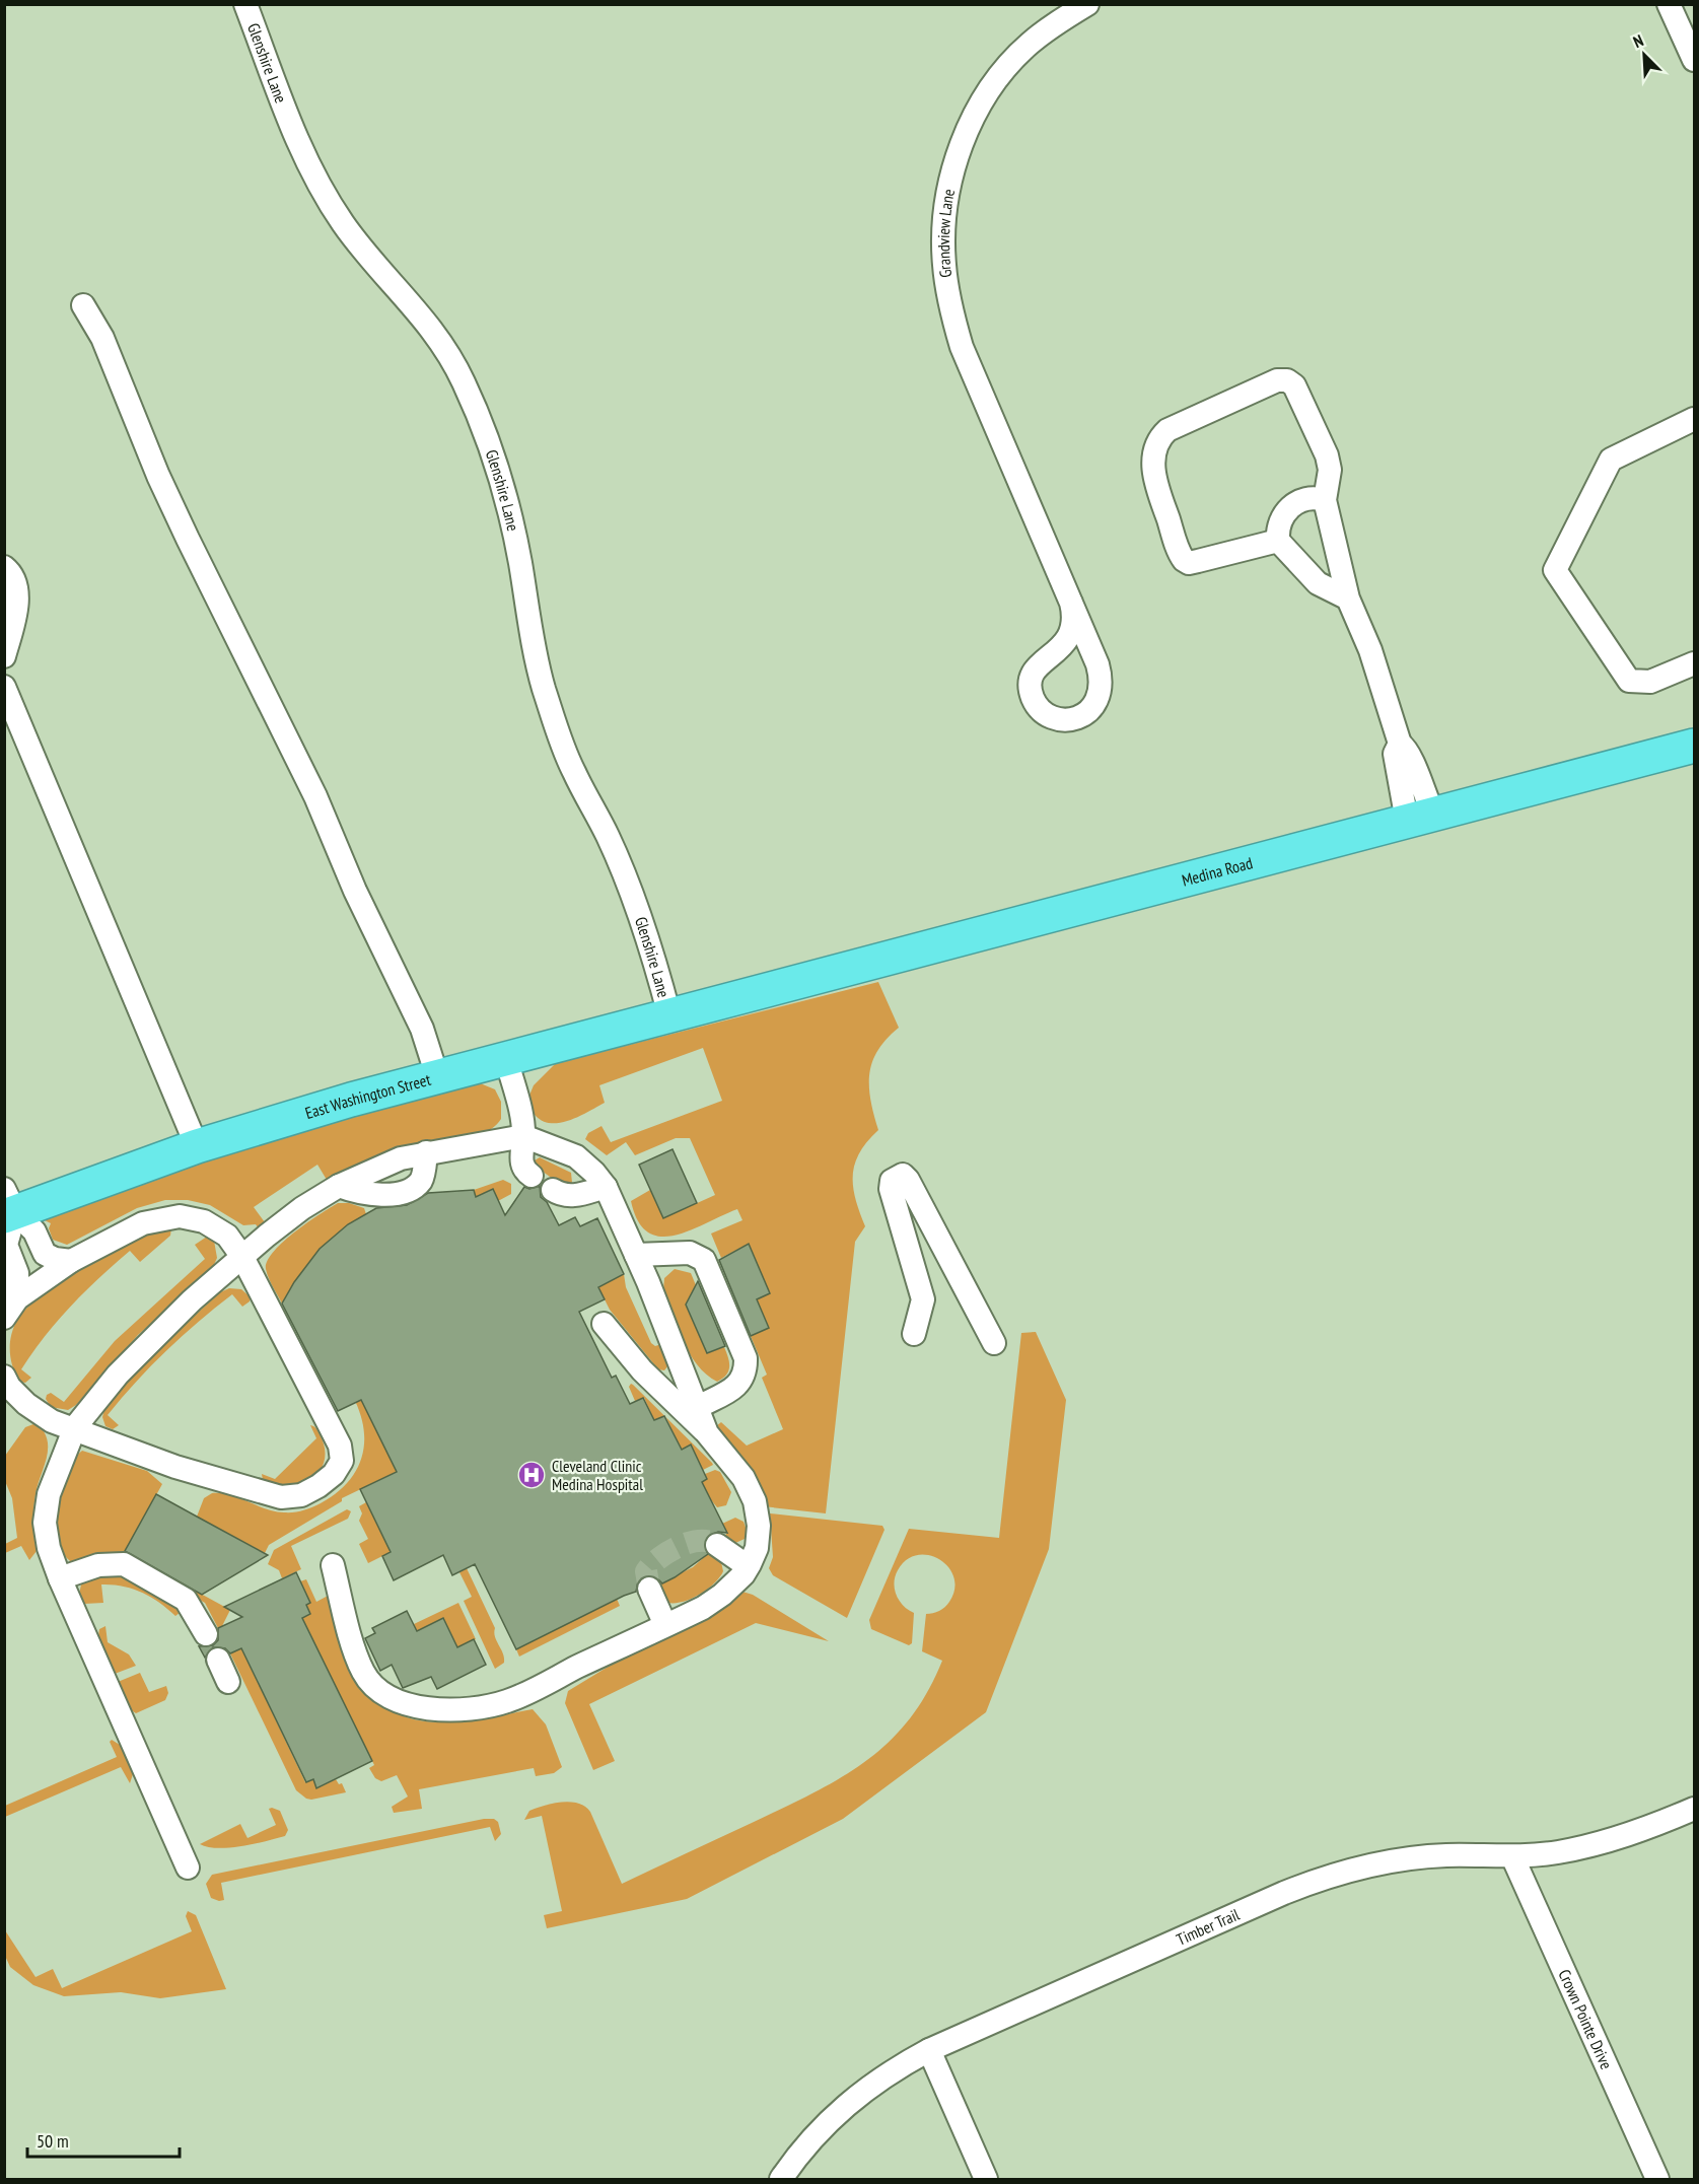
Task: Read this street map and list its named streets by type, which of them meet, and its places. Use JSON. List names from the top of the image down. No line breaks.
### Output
{"streets":{"highway":["Medina Road","East Washington Street"],"street":["Glenshire Lane","Grandview Lane","Timber Trail","Crown Pointe Drive"]},"crossings":[["Glenshire Lane","East Washington Street"],["Medina Road","East Washington Street"],["Timber Trail","Crown Pointe Drive"]],"places":{"hospital":["Cleveland Clinic Medina Hospital"]},"scale_bar":"50 m","north":"top left"}
